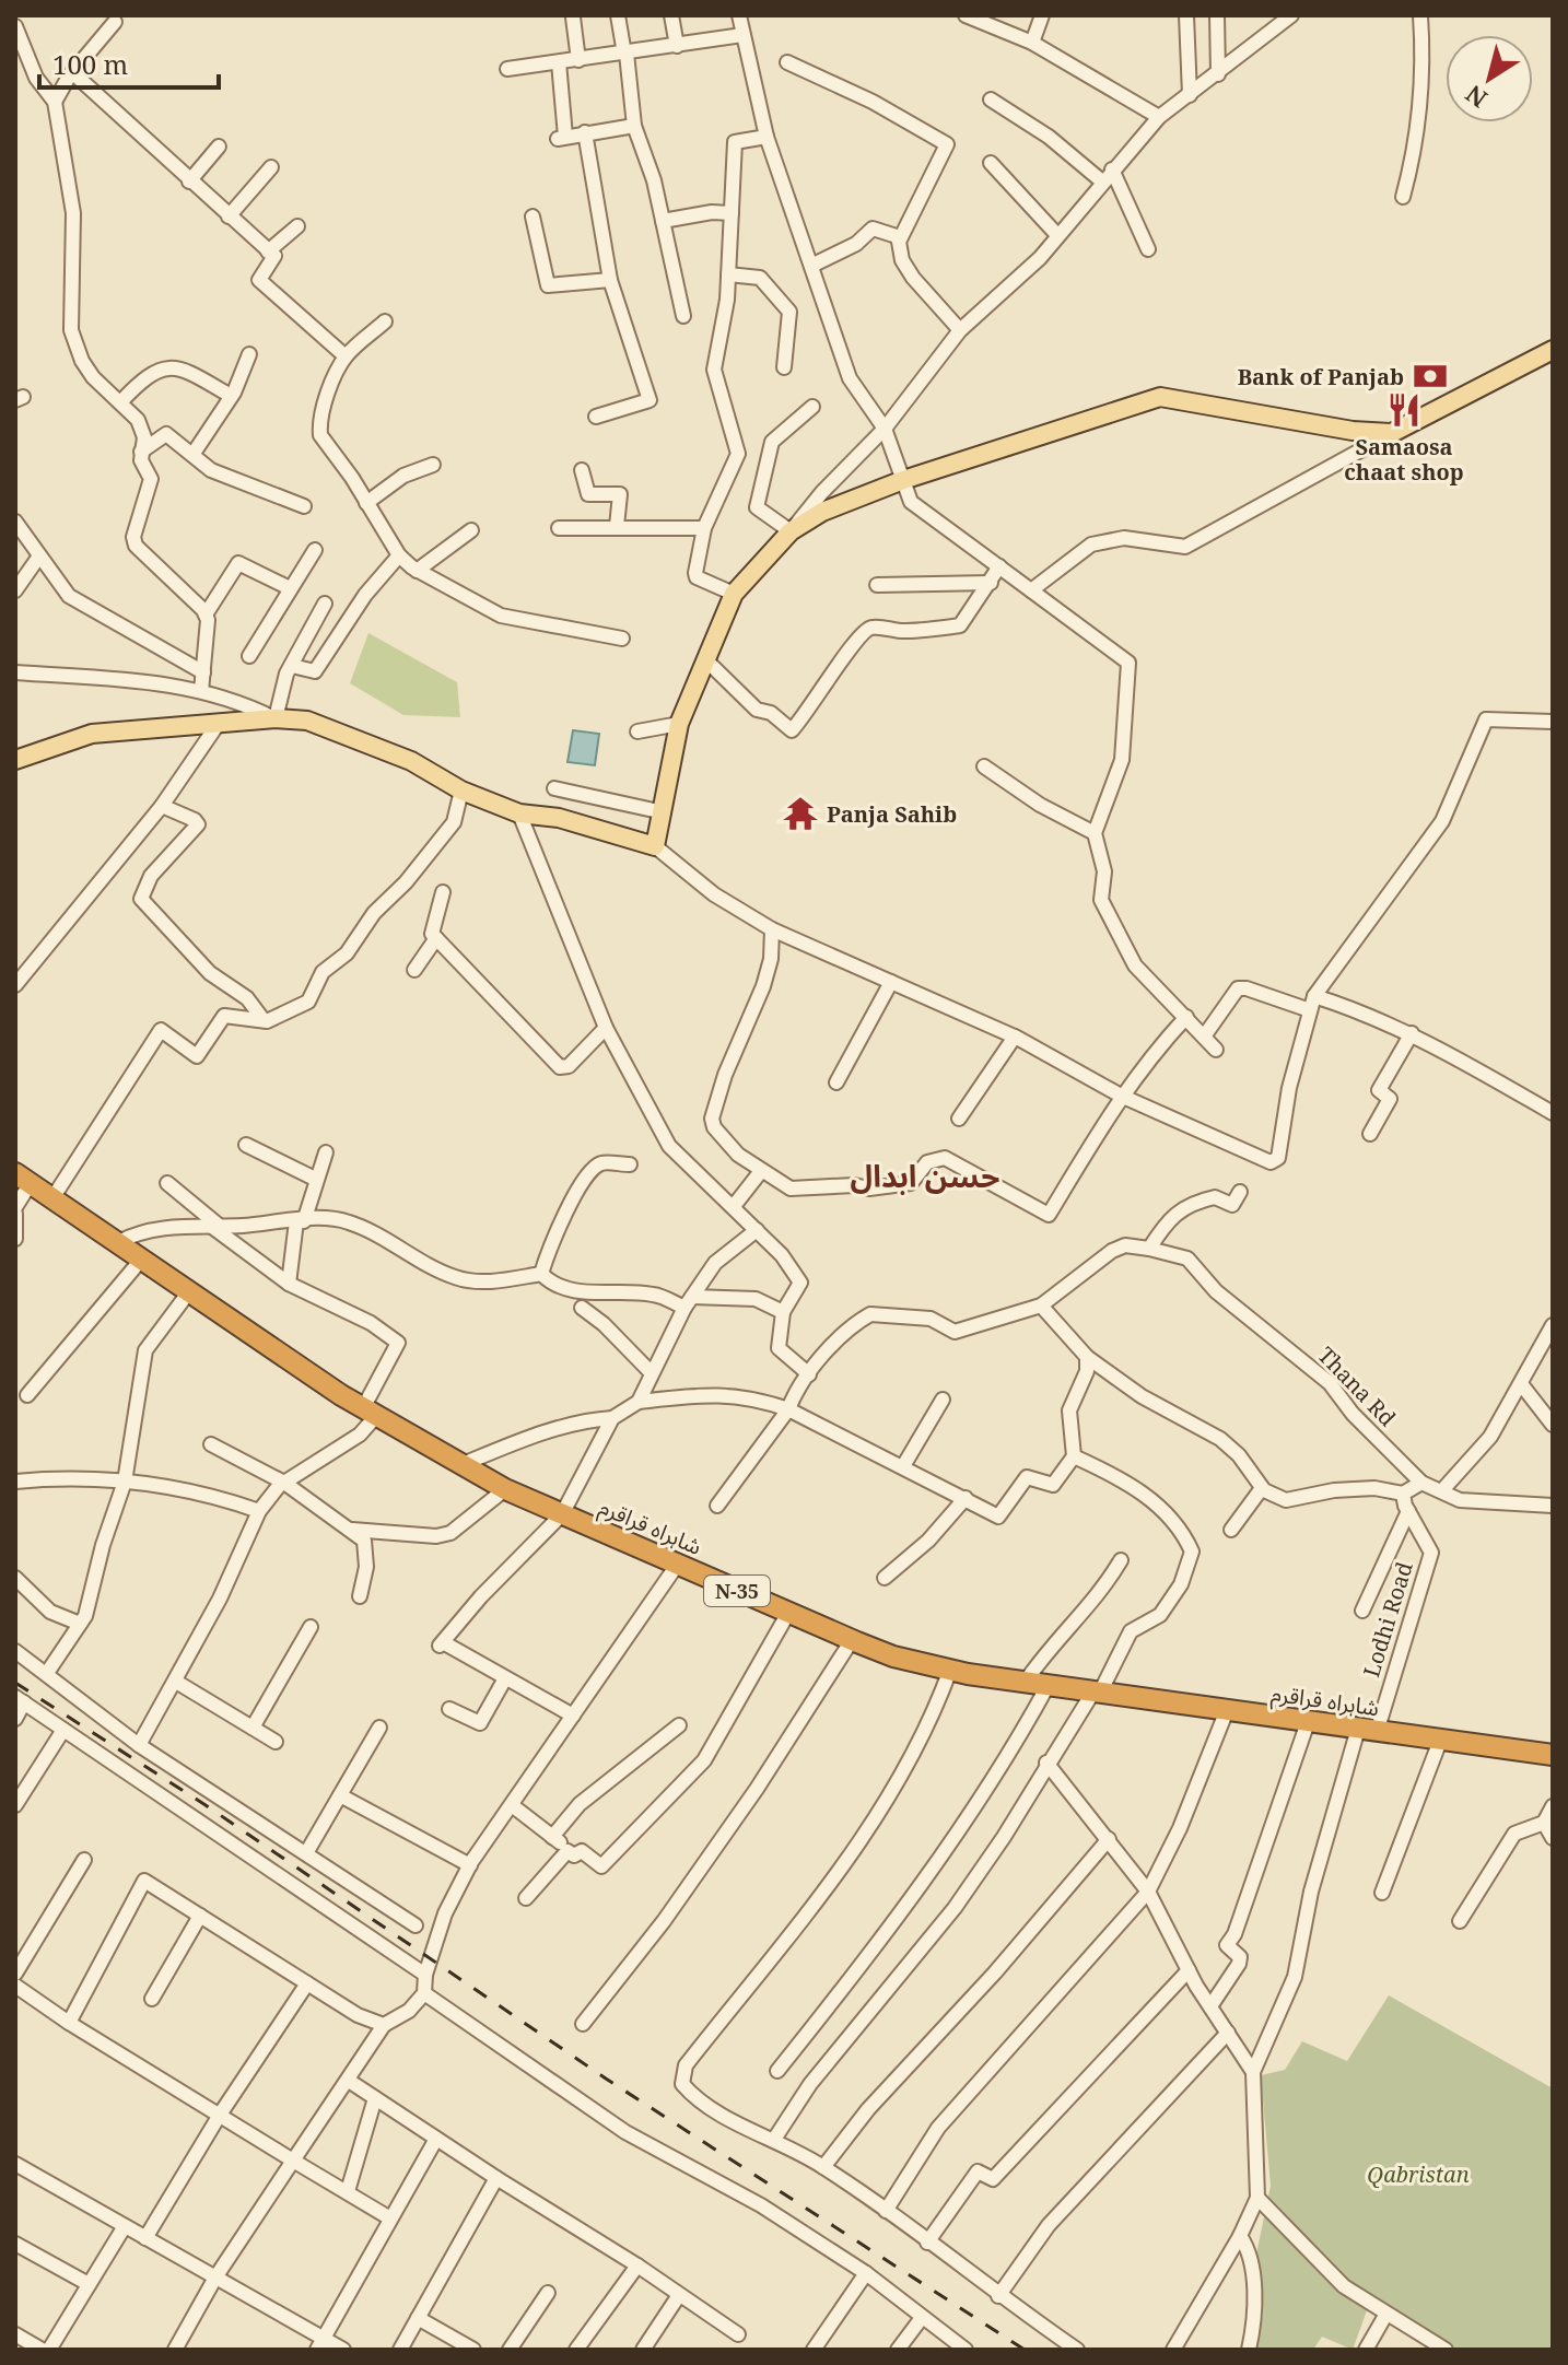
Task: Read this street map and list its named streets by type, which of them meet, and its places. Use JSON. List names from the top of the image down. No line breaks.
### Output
{"streets":{"highway":["شاہراہ قراقرم","N-35"],"street":["Thana Rd","Lodhi Road"]},"crossings":[["شاہراہ قراقرم","Lodhi Road"]],"districts":["حسن ابدال"],"parks":["Qabristan"],"places":{"bank":["Bank of Panjab"],"restaurant":["Samaosa chaat shop"],"temple":["Panja Sahib"]},"scale_bar":"100 m","north":"bottom left"}
